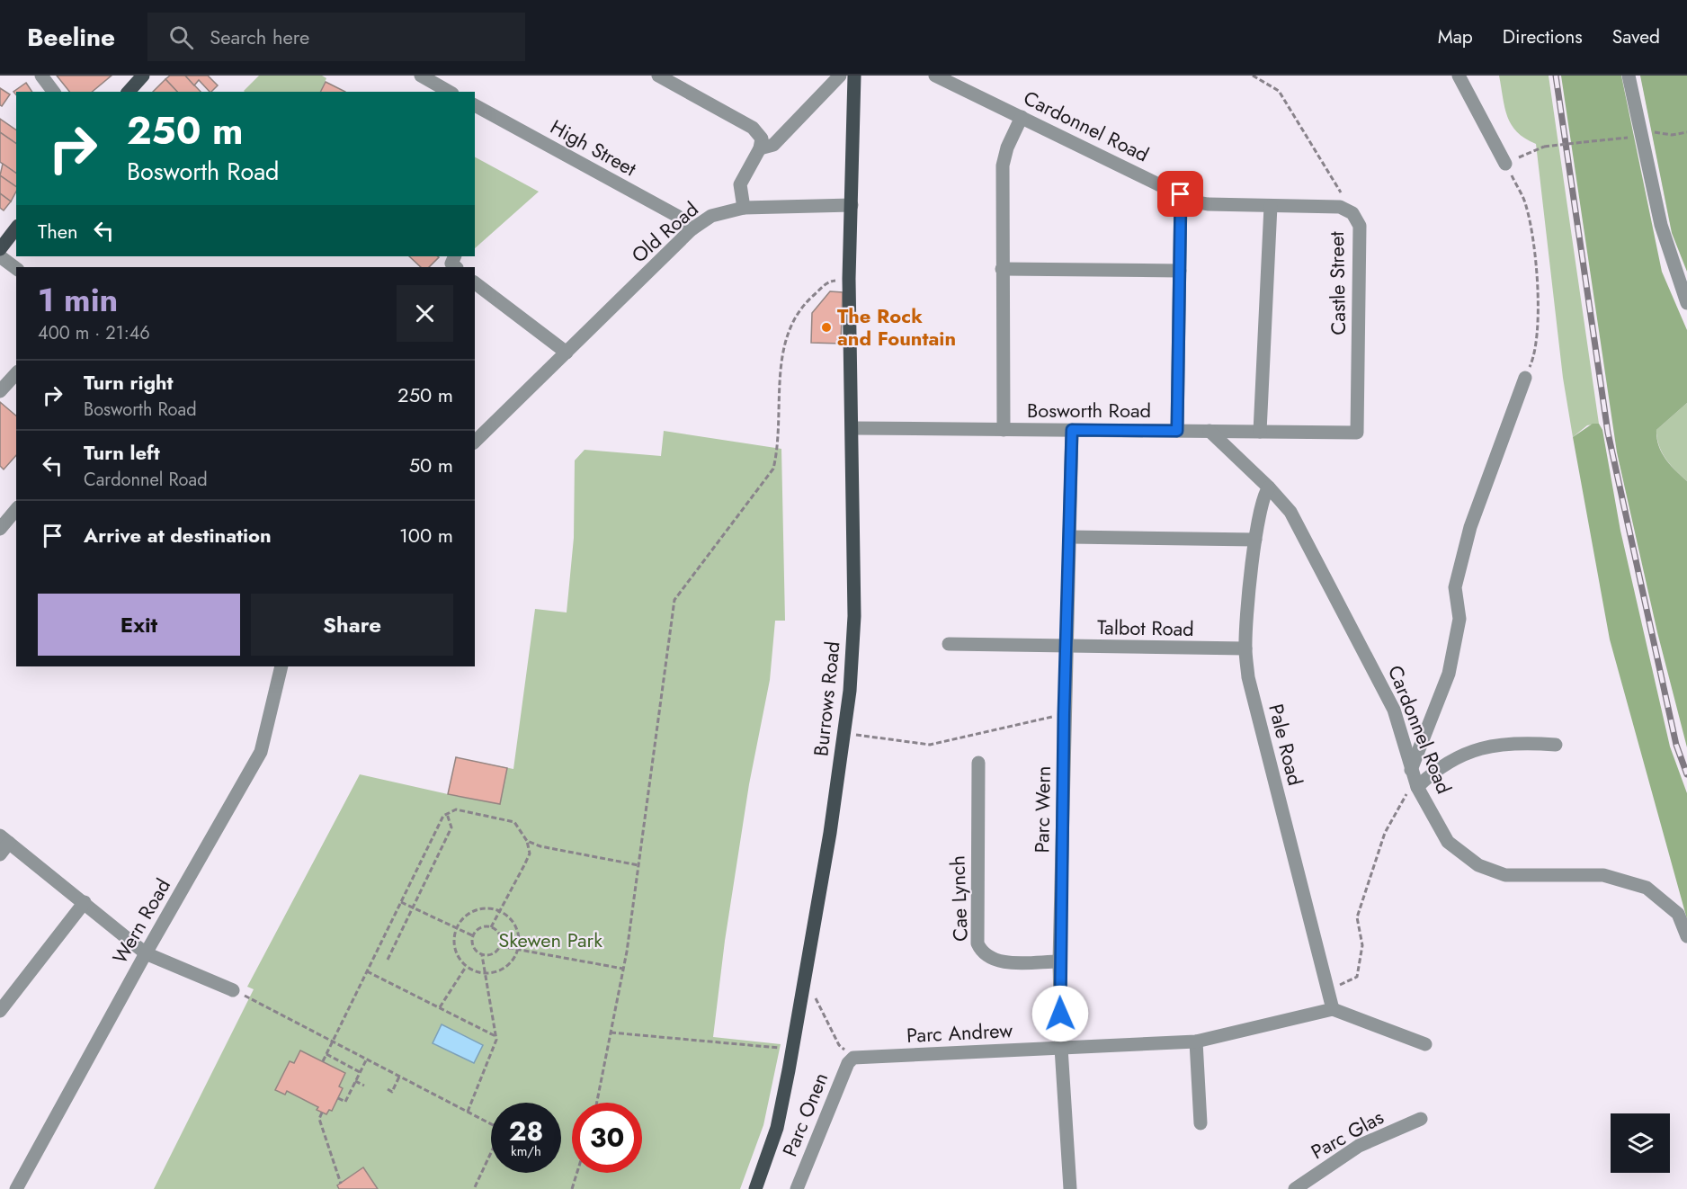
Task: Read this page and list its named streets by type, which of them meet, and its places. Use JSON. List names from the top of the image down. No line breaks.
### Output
{"streets":{"main road":["Burrows Road"],"street":["Cardonnel Road","High Street","Old Road","Castle Street","Bosworth Road","Talbot Road","Pale Road","Parc Wern","Cae Lynch","Wern Road","Parc Andrew","Parc Onen","Parc Glas"]},"crossings":[["Cardonnel Road","Castle Street"],["Cardonnel Road","Bosworth Road"],["Cardonnel Road","Pale Road"],["High Street","Old Road"],["Old Road","Burrows Road"],["Castle Street","Bosworth Road"],["Bosworth Road","Burrows Road"],["Bosworth Road","Parc Wern"],["Talbot Road","Pale Road"],["Talbot Road","Parc Wern"],["Parc Wern","Cae Lynch"],["Parc Wern","Parc Andrew"],["Parc Andrew","Parc Onen"]],"parks":["Skewen Park"],"places":["The Rock and Fountain"],"page":{"header":"Beeline","search":"Search here","nav":["Map","Directions","Saved"],"turn":["250 m","Bosworth Road"],"then":"Then","heading":["1 min","400 m · 21:46"],"list":[{"name":"Turn right","note":"Bosworth Road","value":"250 m"},{"name":"Turn left","note":"Cardonnel Road","value":"50 m"},{"name":"Arrive at destination","value":"100 m"}],"buttons":["Exit","Share"],"speed":"28 km/h","limit":"30"}}
